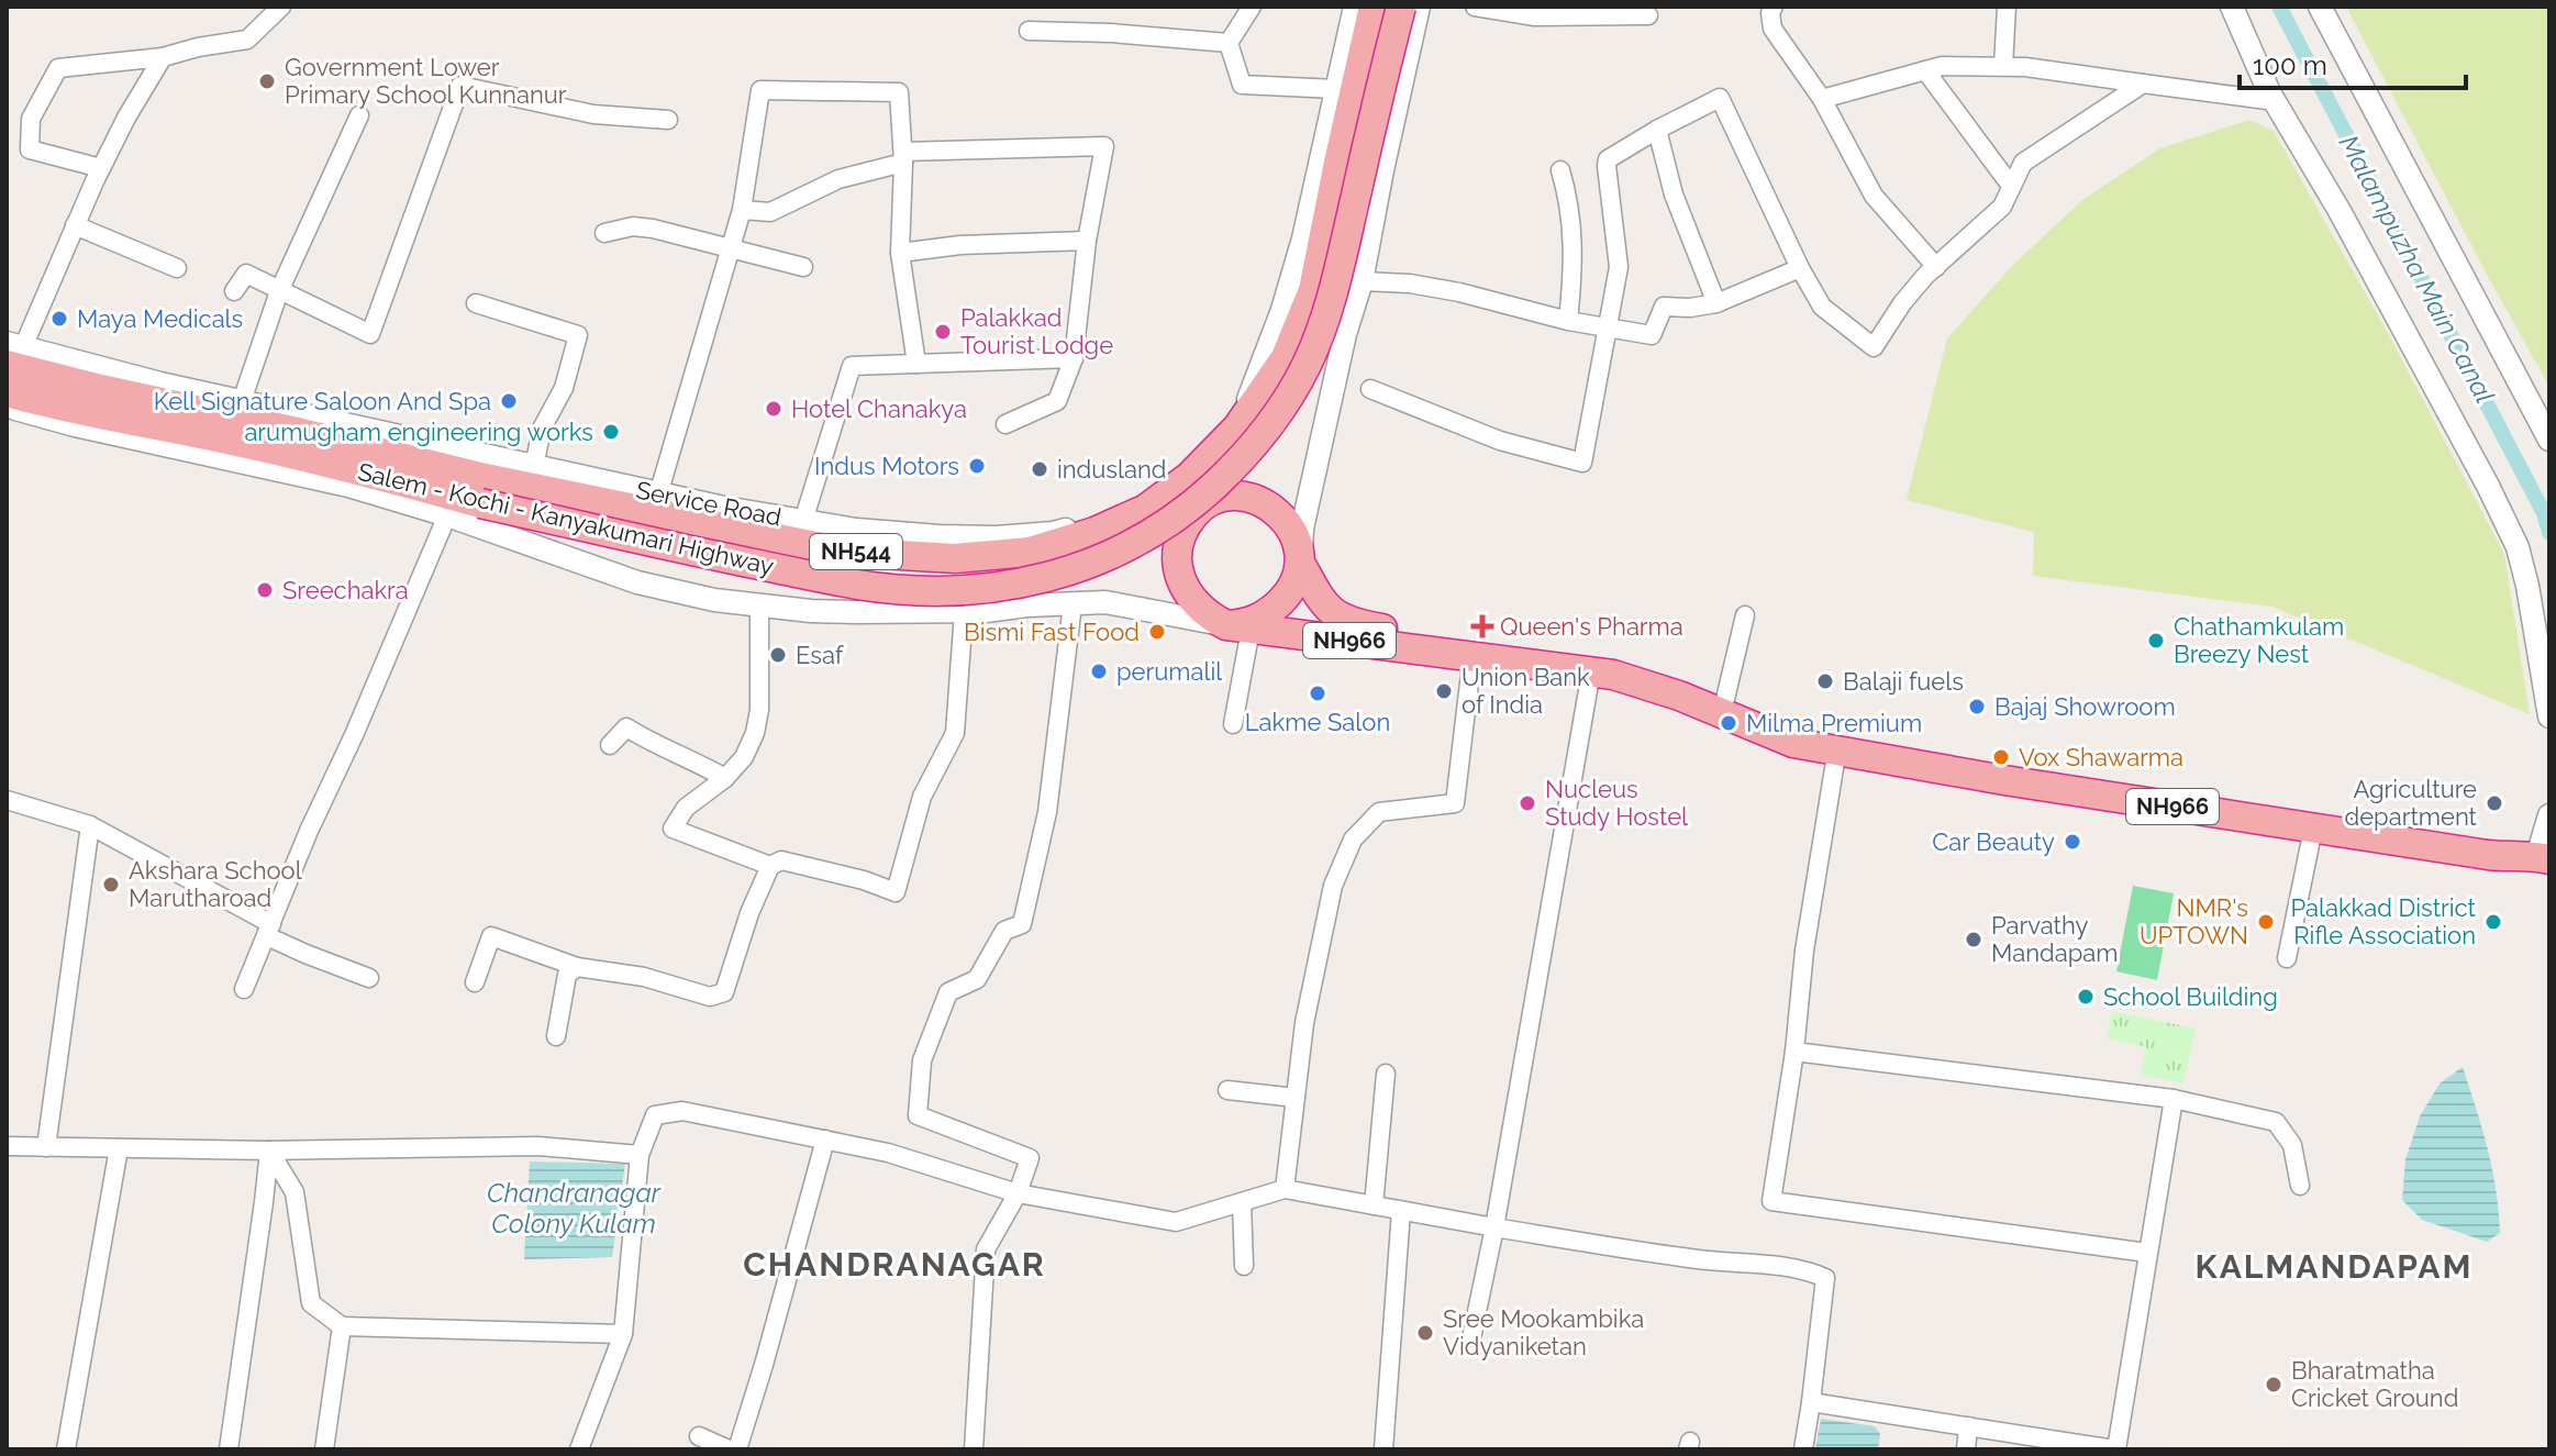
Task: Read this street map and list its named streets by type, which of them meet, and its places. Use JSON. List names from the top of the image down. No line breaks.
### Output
{"streets":{"highway":["Salem - Kochi - Kanyakumari Highway","NH544","NH966"],"street":["Service Road"]},"crossings":[["Service Road","Salem - Kochi - Kanyakumari Highway"]],"districts":["CHANDRANAGAR","KALMANDAPAM"],"water":["Malampuzha Main Canal","Chandranagar Colony Kulam"],"places":{"other":["Government Lower Primary School Kunnanur","Maya Medicals","Palakkad Tourist Lodge","Kell Signature Saloon And Spa","Hotel Chanakya","arumugham engineering works","Indus Motors","indusland","Sreechakra","Bismi Fast Food","Chathamkulam Breezy Nest","Esaf","perumalil","Balaji fuels","Union Bank of India","Lakme Salon","Bajaj Showroom","Milma Premium","Vox Shawarma","Nucleus Study Hostel","Agriculture department","Car Beauty","Akshara School Marutharoad","NMR's UPTOWN","Palakkad District Rifle Association","Parvathy Mandapam","School Building","Sree Mookambika Vidyaniketan","Bharatmatha Cricket Ground"],"health":["Queen's Pharma"]},"scale_bar":"100 m"}
